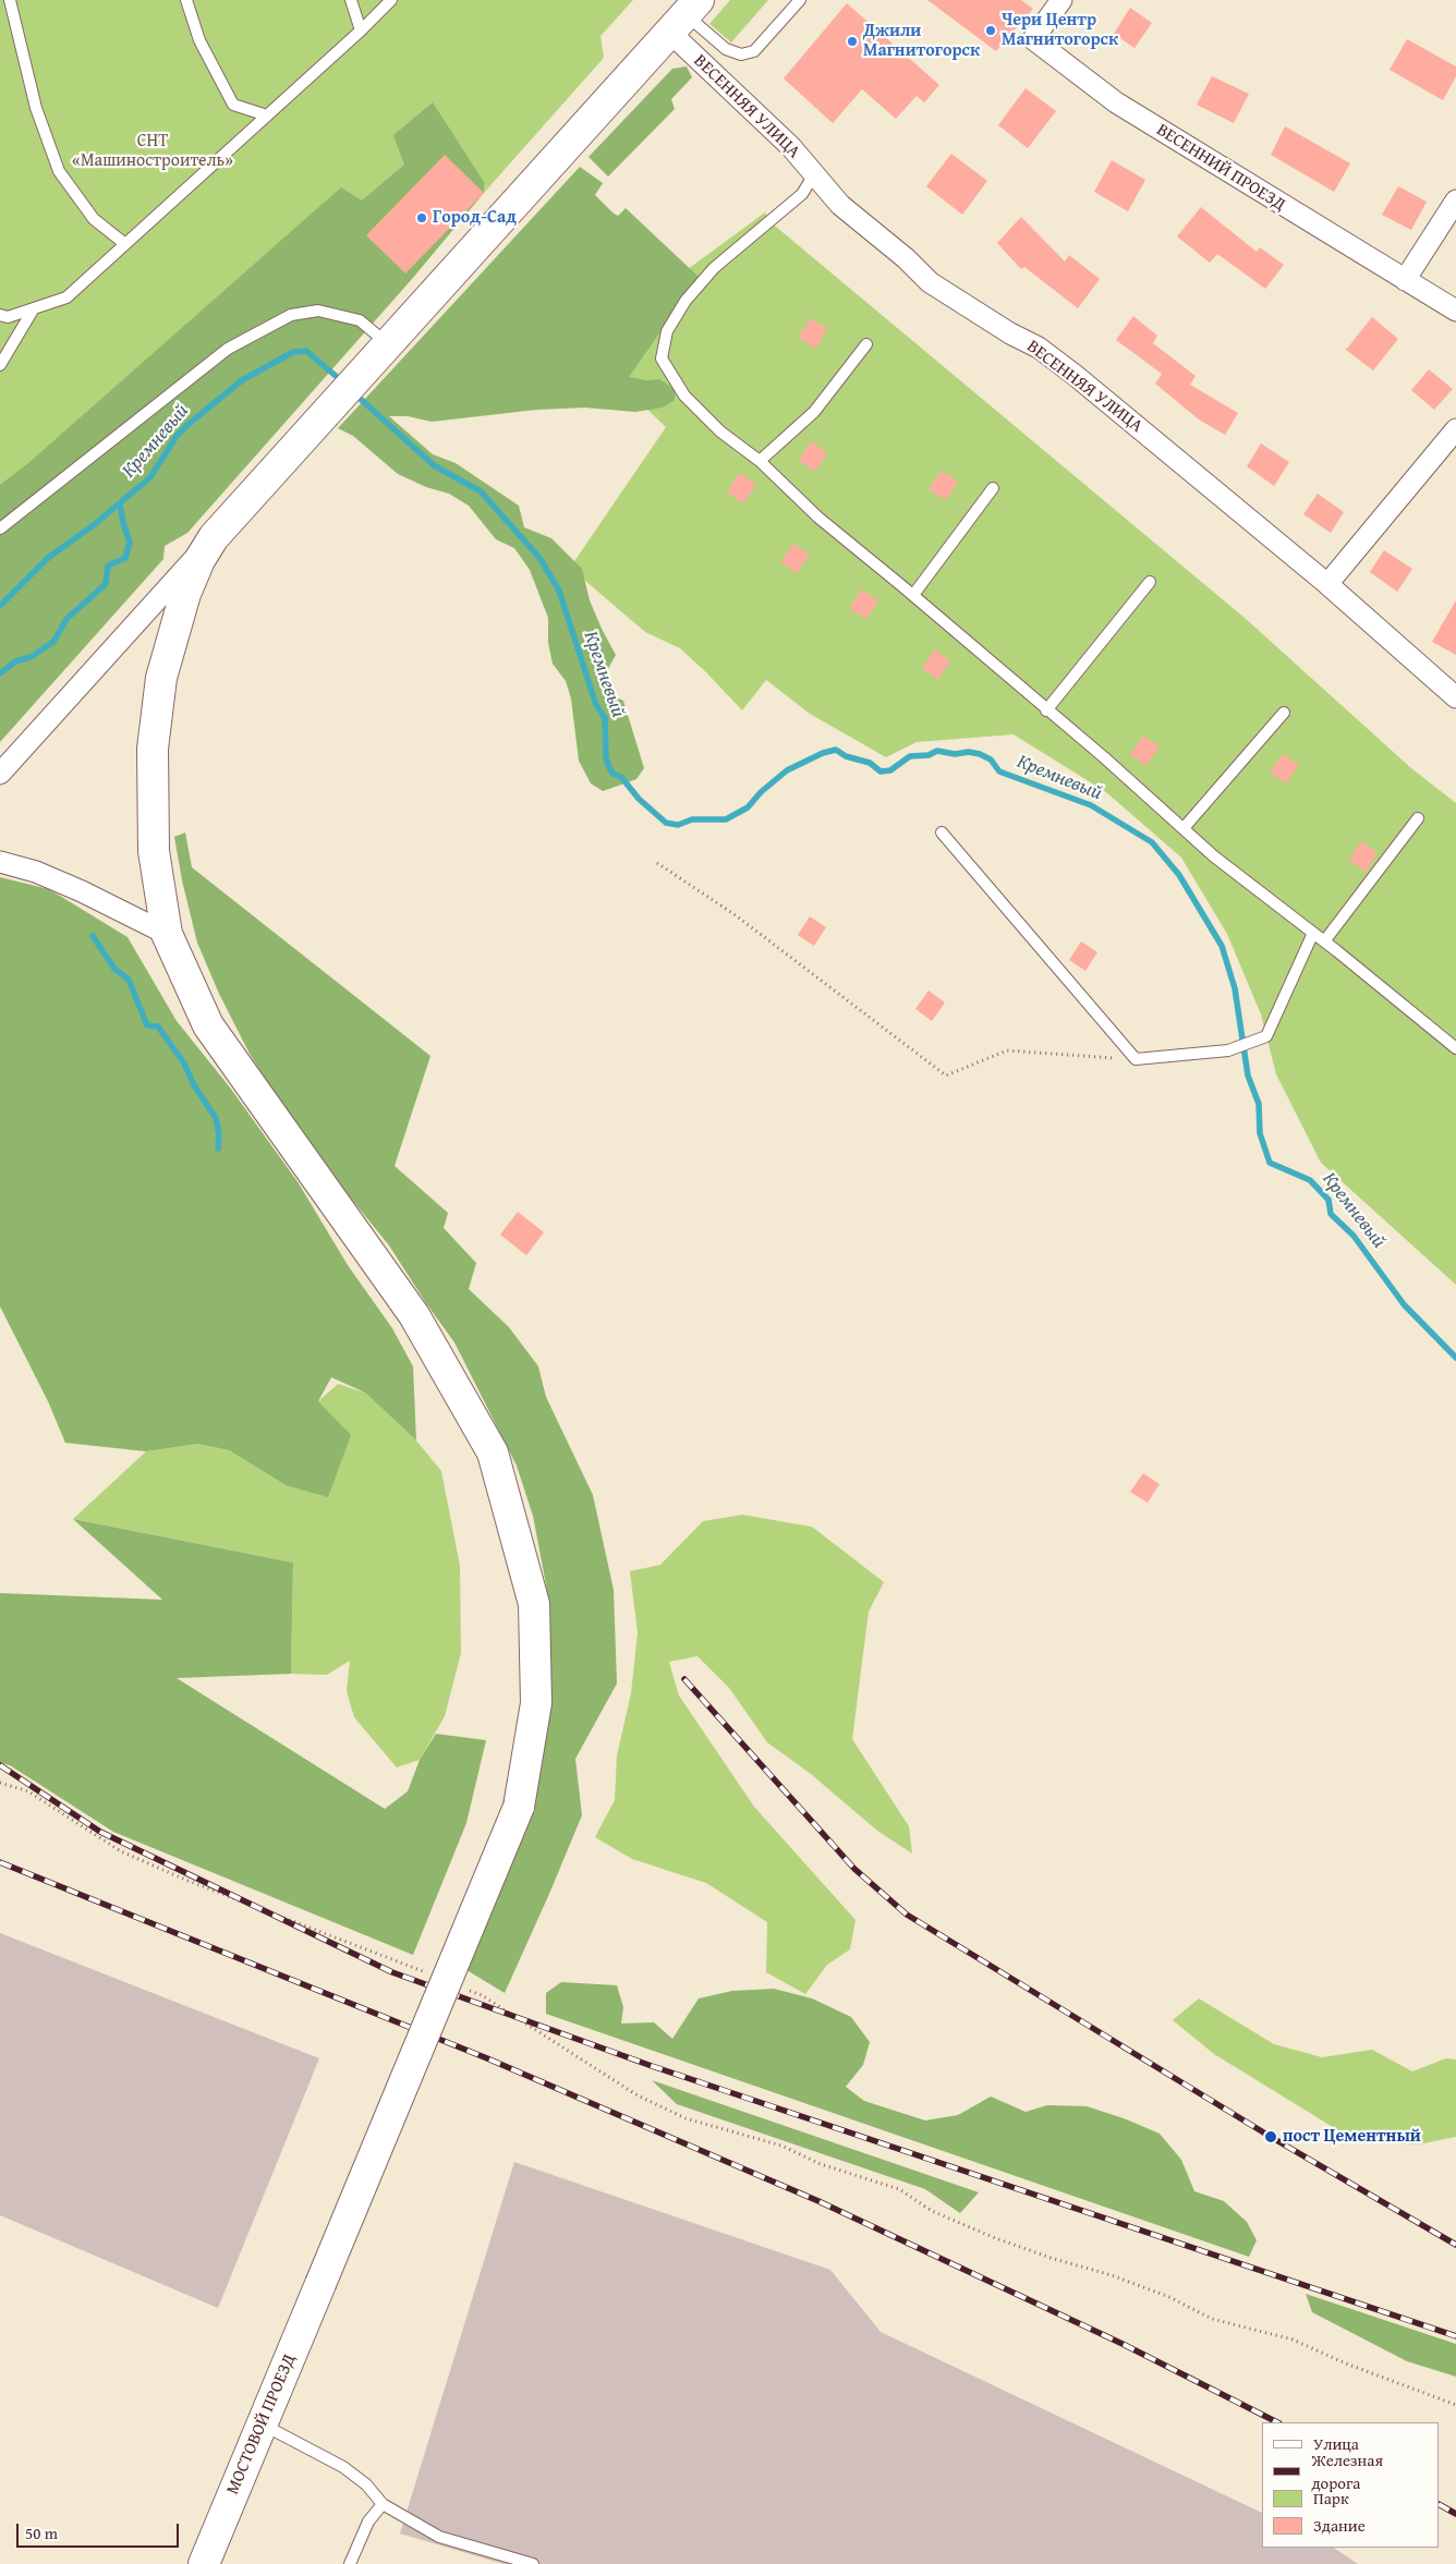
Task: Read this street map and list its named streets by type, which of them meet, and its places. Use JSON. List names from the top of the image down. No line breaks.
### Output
{"streets":{"main road":["МОСТОВОЙ ПРОЕЗД"],"street":["ВЕСЕННЯЯ УЛИЦА","ВЕСЕННИЙ ПРОЕЗД"]},"crossings":[["ВЕСЕННЯЯ УЛИЦА","МОСТОВОЙ ПРОЕЗД"]],"water":["Кремневый"],"parks":["СНТ «Машиностроитель»"],"places":["Чери Центр Магнитогорск","Джили Магнитогорск","Город-Сад","пост Цементный"],"legend":["Улица","Железная дорога","Парк","Здание"],"scale_bar":"50 m"}
